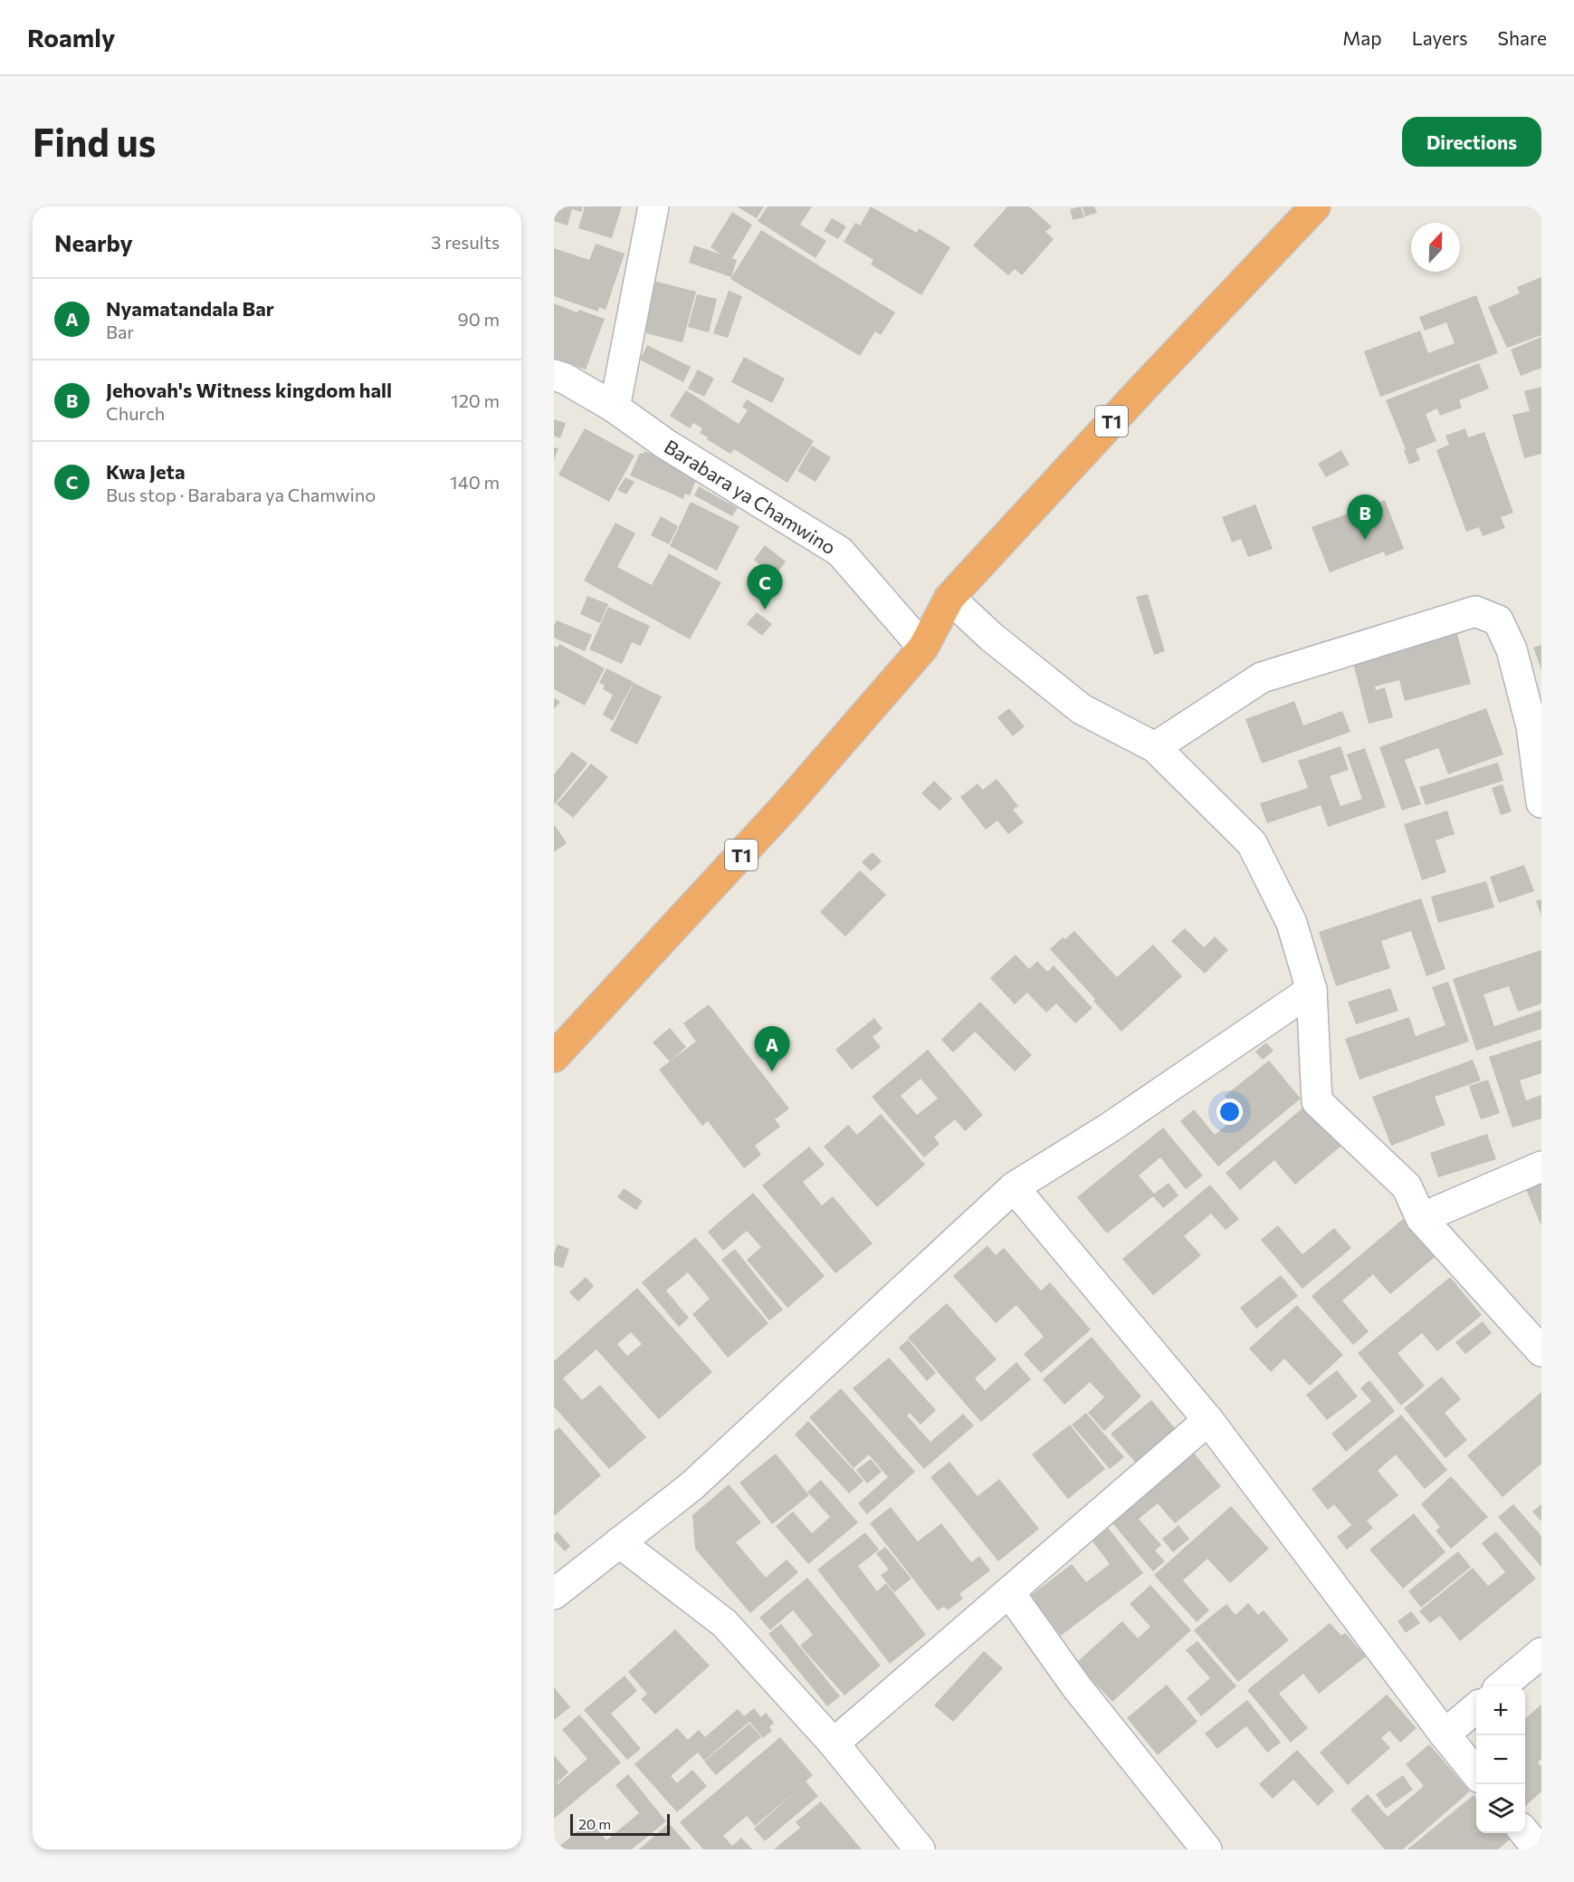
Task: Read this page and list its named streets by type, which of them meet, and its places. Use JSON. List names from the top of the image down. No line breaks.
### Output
{"streets":{"highway":["T1"],"street":["Barabara ya Chamwino"]},"crossings":[["T1","Barabara ya Chamwino"]],"scale_bar":"20 m","north":"top","page":{"header":"Roamly","nav":["Map","Layers","Share"],"buttons":"Directions","title":"Find us","heading":["Nearby","3 results"],"list":[{"mark":"A","name":"Nyamatandala Bar","note":"Bar","value":"90 m"},{"mark":"B","name":"Jehovah's Witness kingdom hall","note":"Church","value":"120 m"},{"mark":"C","name":"Kwa Jeta","note":"Bus stop · Barabara ya Chamwino","value":"140 m"}],"pins":["B","C","A"],"map_buttons":["+","−"],"scale":"20 m"}}
